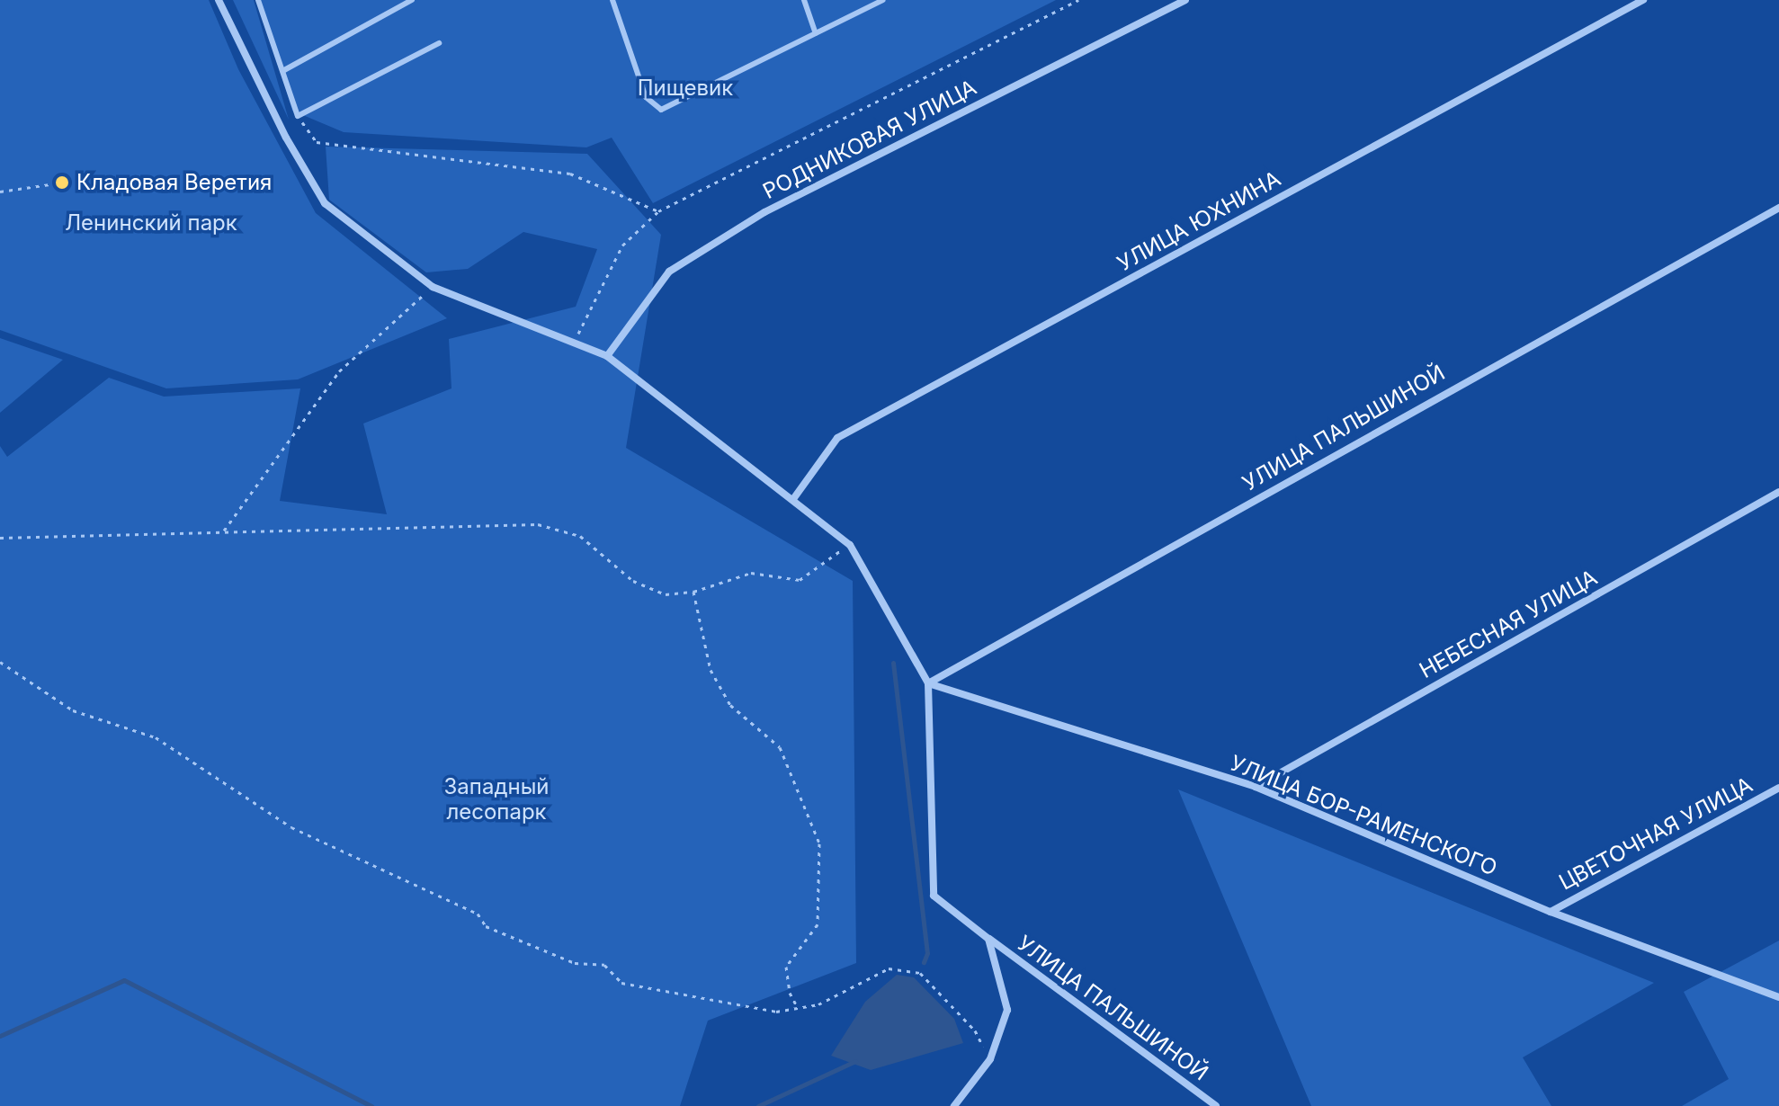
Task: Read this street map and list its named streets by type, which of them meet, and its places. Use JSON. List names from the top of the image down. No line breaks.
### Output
{"streets":{"street":["РОДНИКОВАЯ УЛИЦА","УЛИЦА ЮХНИНА","УЛИЦА ПАЛЬШИНОЙ","НЕБЕСНАЯ УЛИЦА","УЛИЦА БОР-РАМЕНСКОГО","ЦВЕТОЧНАЯ УЛИЦА"]},"crossings":[["УЛИЦА ПАЛЬШИНОЙ","УЛИЦА БОР-РАМЕНСКОГО"],["НЕБЕСНАЯ УЛИЦА","УЛИЦА БОР-РАМЕНСКОГО"],["УЛИЦА БОР-РАМЕНСКОГО","ЦВЕТОЧНАЯ УЛИЦА"]],"parks":["Пищевик","Ленинский парк","Западный лесопарк"],"places":["Кладовая Веретия"]}
